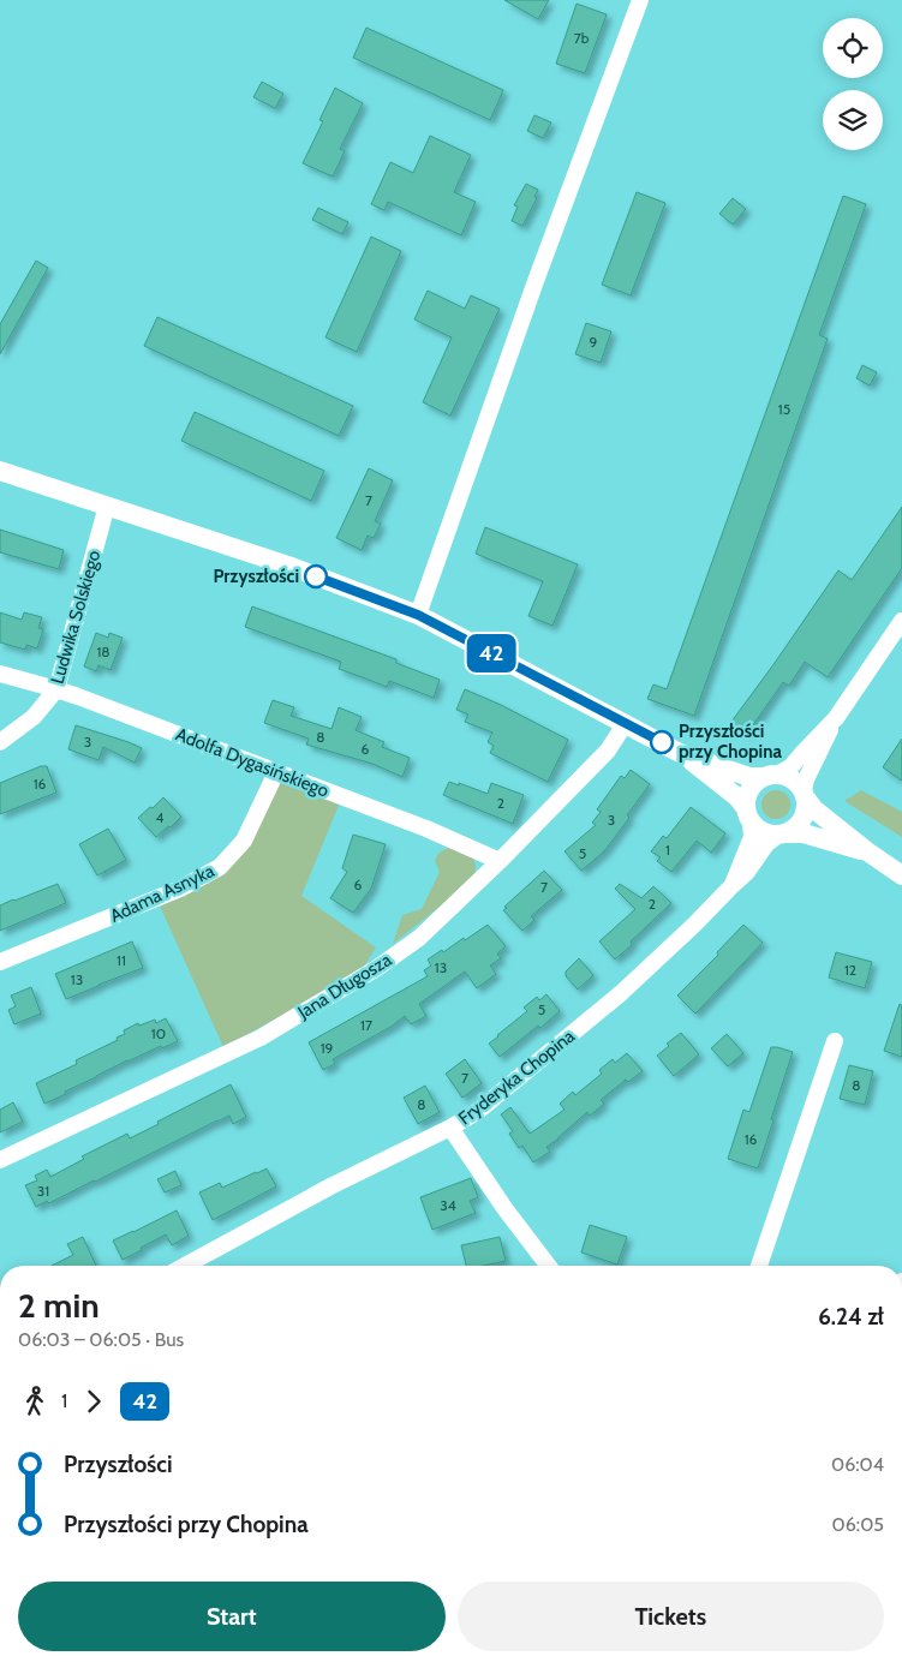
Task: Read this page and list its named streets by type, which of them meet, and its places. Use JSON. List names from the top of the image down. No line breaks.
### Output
{"streets":{"street":["Ludwika Solskiego","Adolfa Dygasińskiego","Adama Asnyka","Jana Długosza","Fryderyka Chopina"]},"crossings":[["Ludwika Solskiego","Adolfa Dygasińskiego"],["Adolfa Dygasińskiego","Adama Asnyka"],["Adolfa Dygasińskiego","Jana Długosza"]],"places":["Przyszłości","Przyszłości przy Chopina"],"lines":["bus line 42"],"house_numbers":["7b","9","15","7","18","8","3","6","16","2","4","3","1","5","6","7","2","11","13","12","13","5","17","10","19","7","8","8","16","31","34"],"page":{"on_map":"42","heading":["2 min","06:03 – 06:05 · Bus","6.24 zł"],"legs":["1","42"],"list":[{"name":"Przyszłości","value":"06:04"},{"name":"Przyszłości przy Chopina","value":"06:05"}],"buttons":["Start","Tickets"]}}
